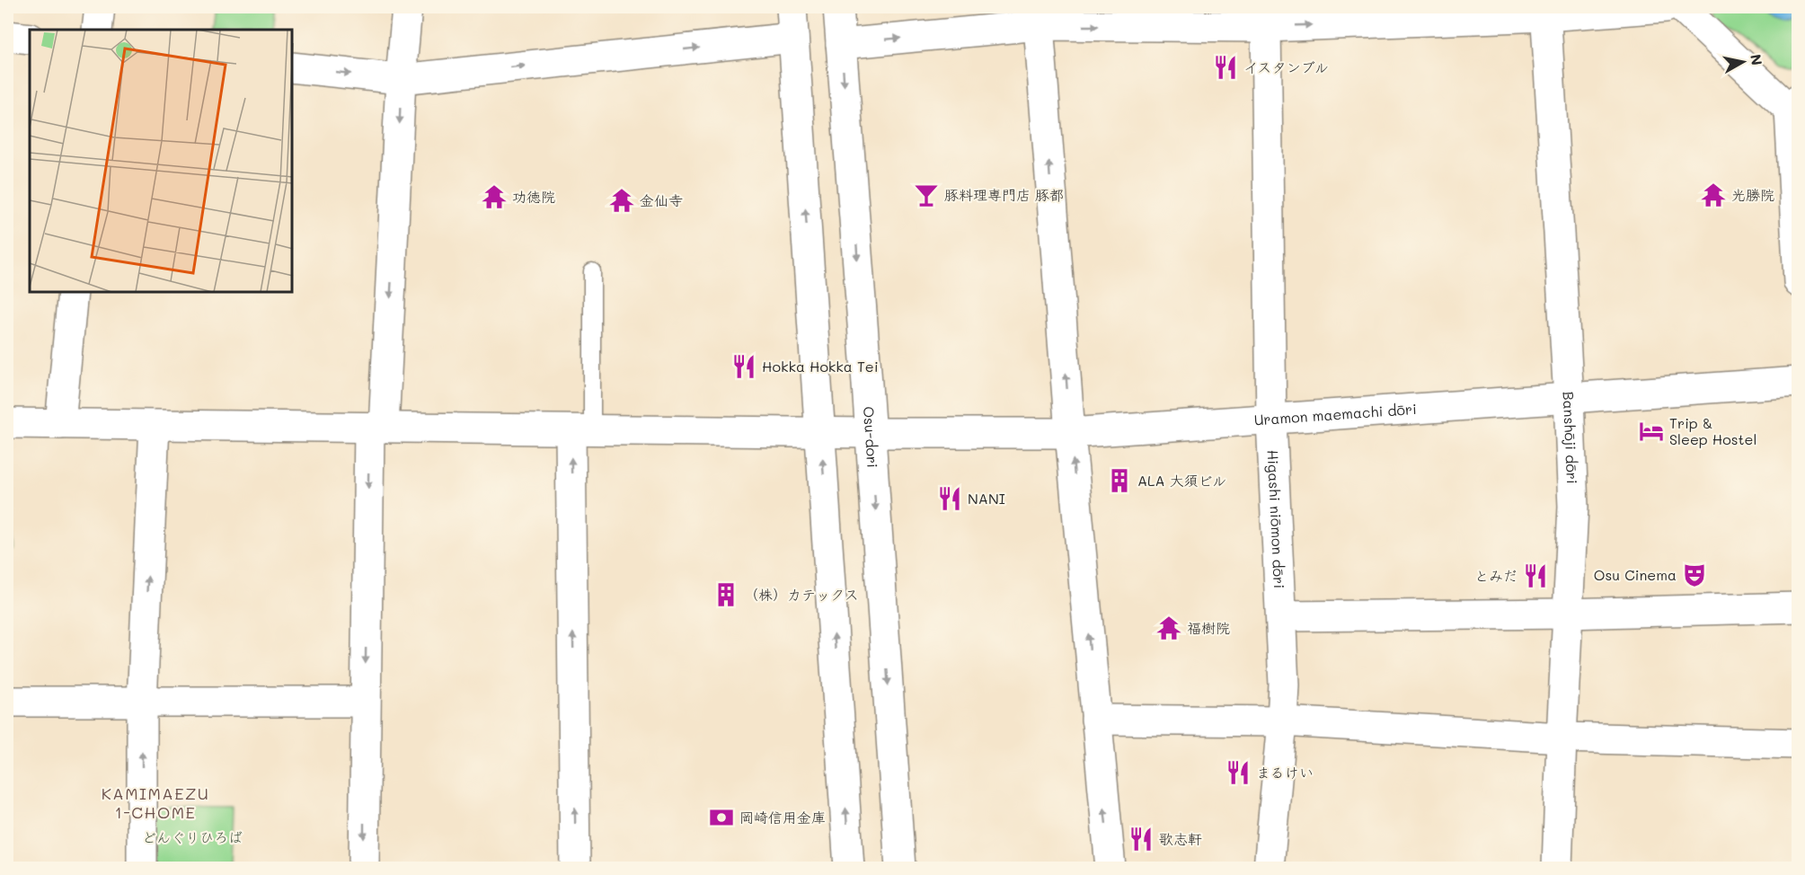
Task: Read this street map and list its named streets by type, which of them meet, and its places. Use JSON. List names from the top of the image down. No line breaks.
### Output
{"streets":{"street":["Uramon maemachi dōri","Osu-dori","Banshōji dōri","Higashi niōmon dōri"]},"crossings":[["Uramon maemachi dōri","Osu-dori"],["Uramon maemachi dōri","Banshōji dōri"],["Uramon maemachi dōri","Higashi niōmon dōri"]],"districts":["KAMIMAEZU 1-CHOME"],"parks":["どんぐりひろば"],"places":{"restaurant":["イスタンブル","Hokka Hokka Tei","NANI","とみだ","まるけい","歌志軒"],"bar":["豚料理専門店 豚都"],"temple":["光勝院","功徳院","金仙寺","福樹院"],"hotel":["Trip & Sleep Hostel"],"building":["ALA 大須ビル","（株）カテックス"],"theatre":["Osu Cinema"],"bank":["岡崎信用金庫"]},"north":"right"}
